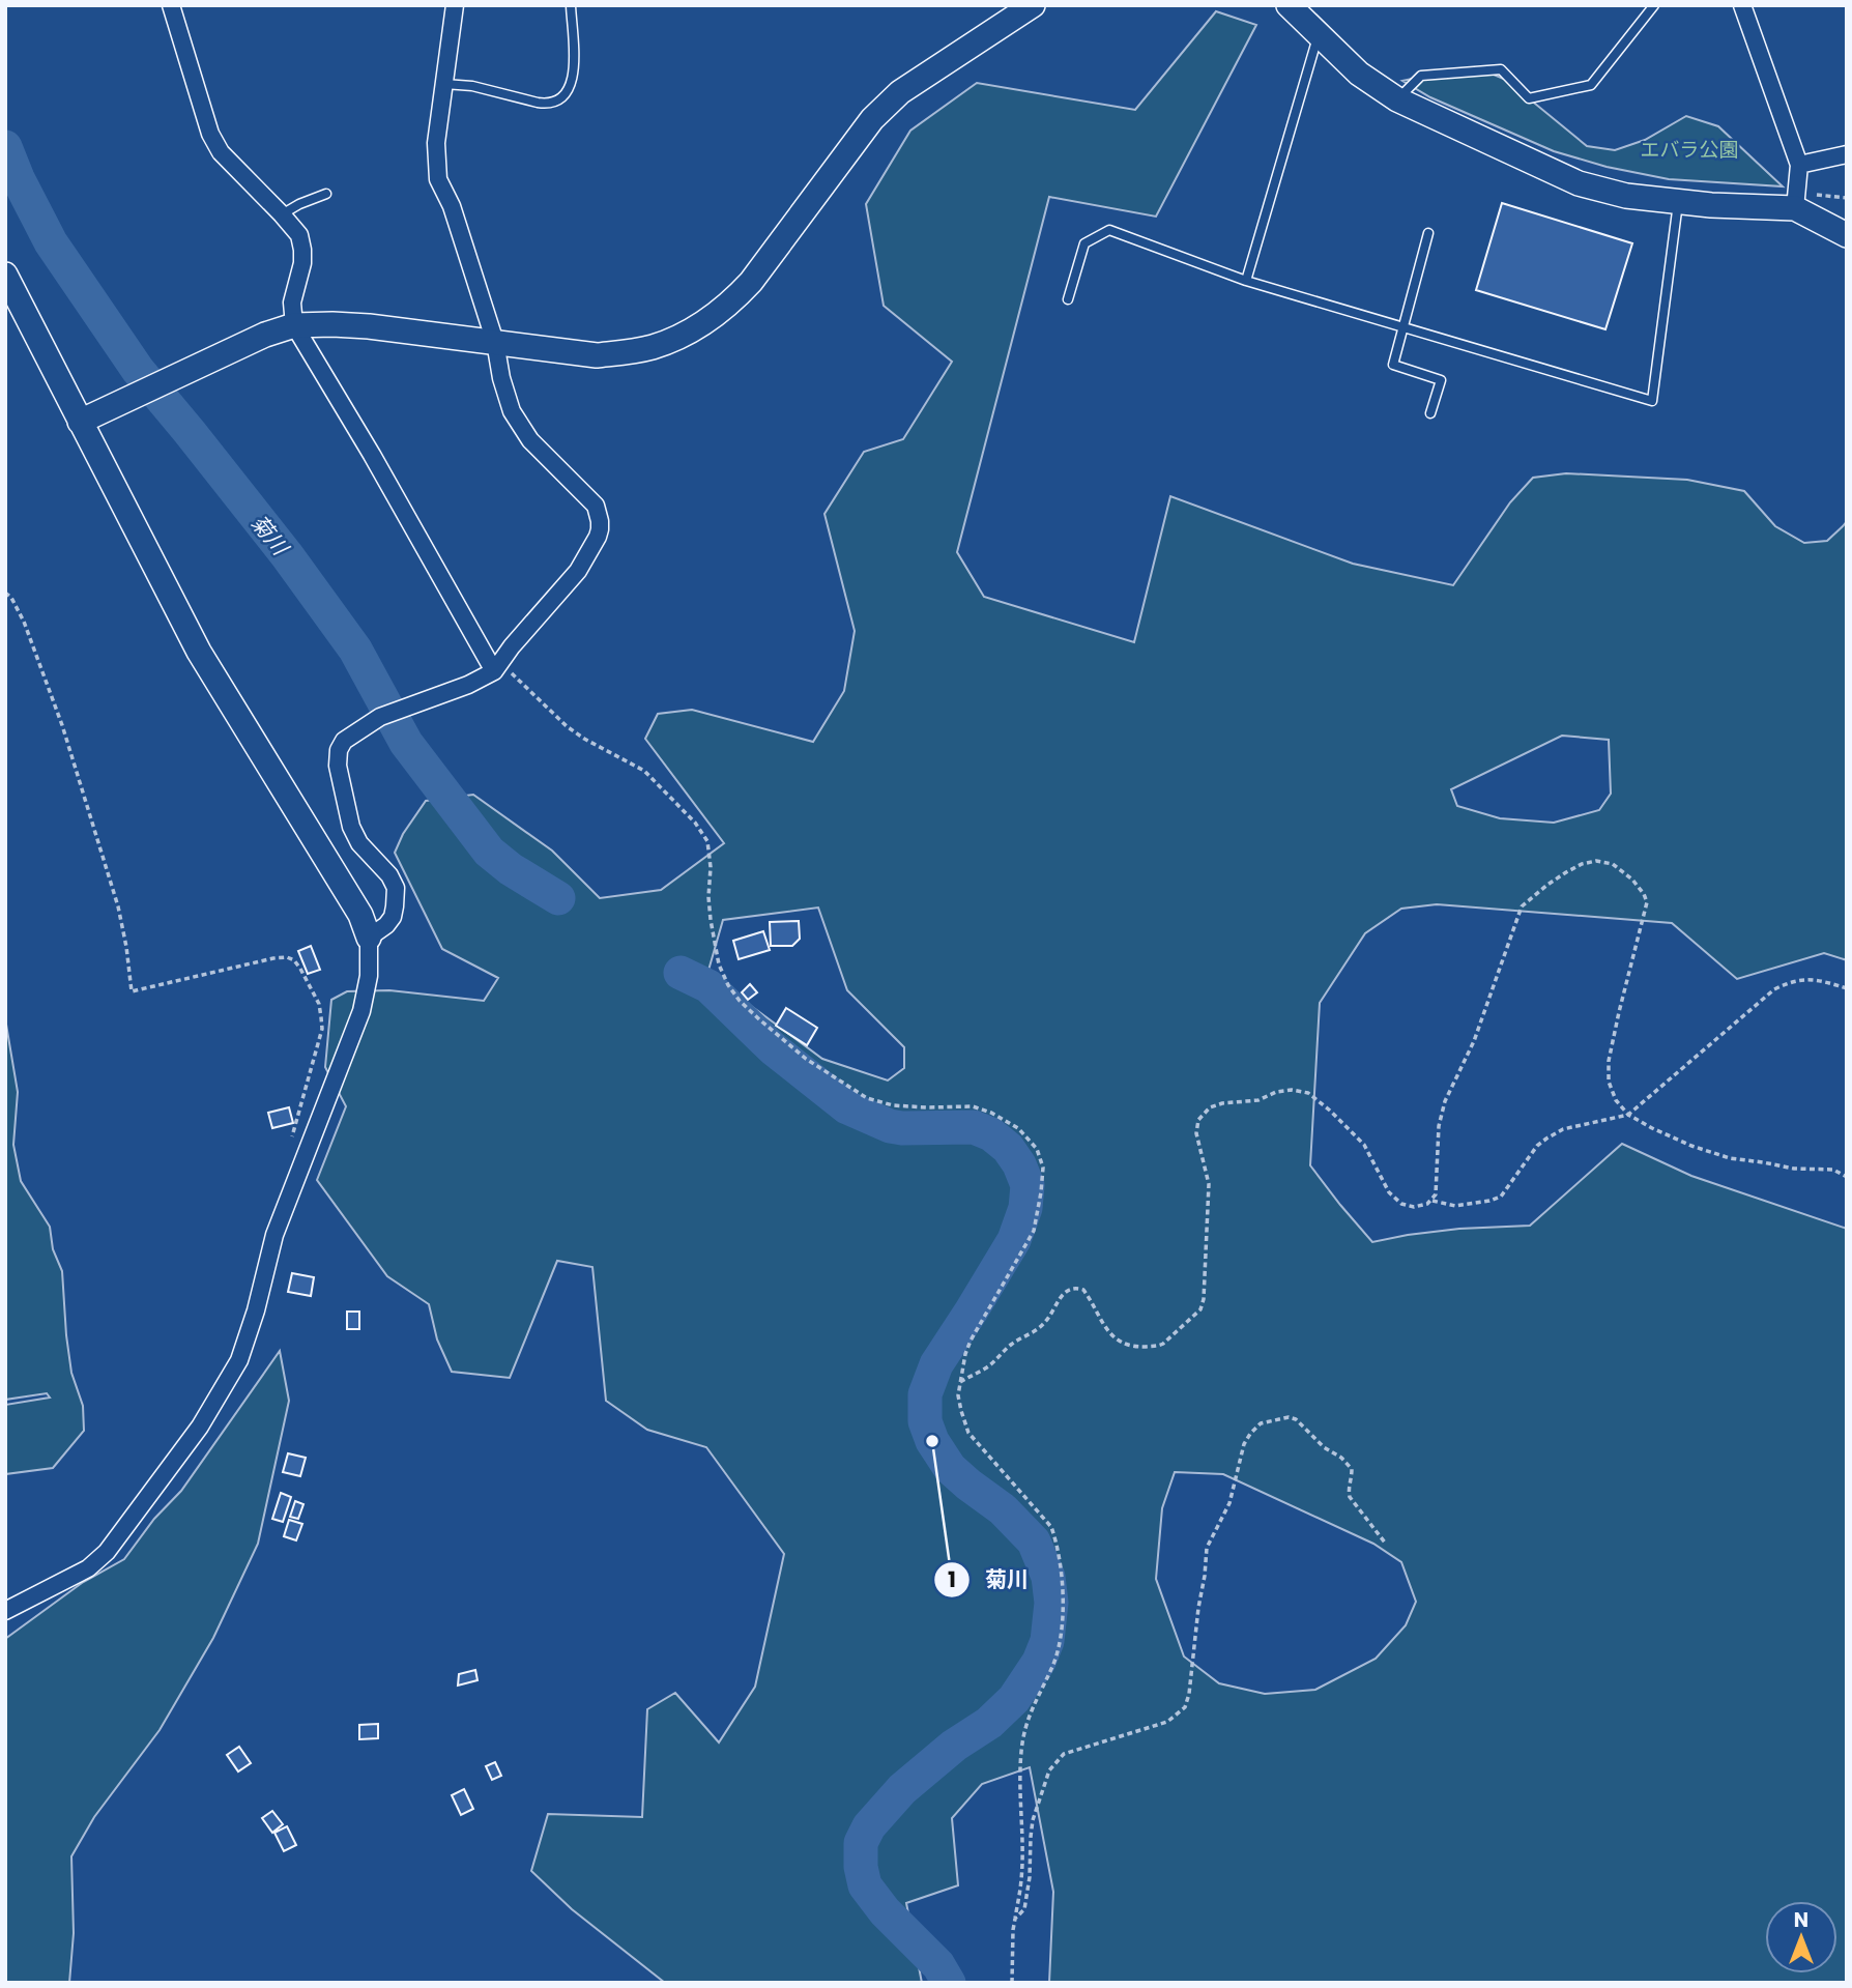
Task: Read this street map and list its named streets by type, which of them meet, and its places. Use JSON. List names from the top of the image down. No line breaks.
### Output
{"water":["菊川"],"parks":["エバラ公園"],"places":["菊川"],"north":"top"}
